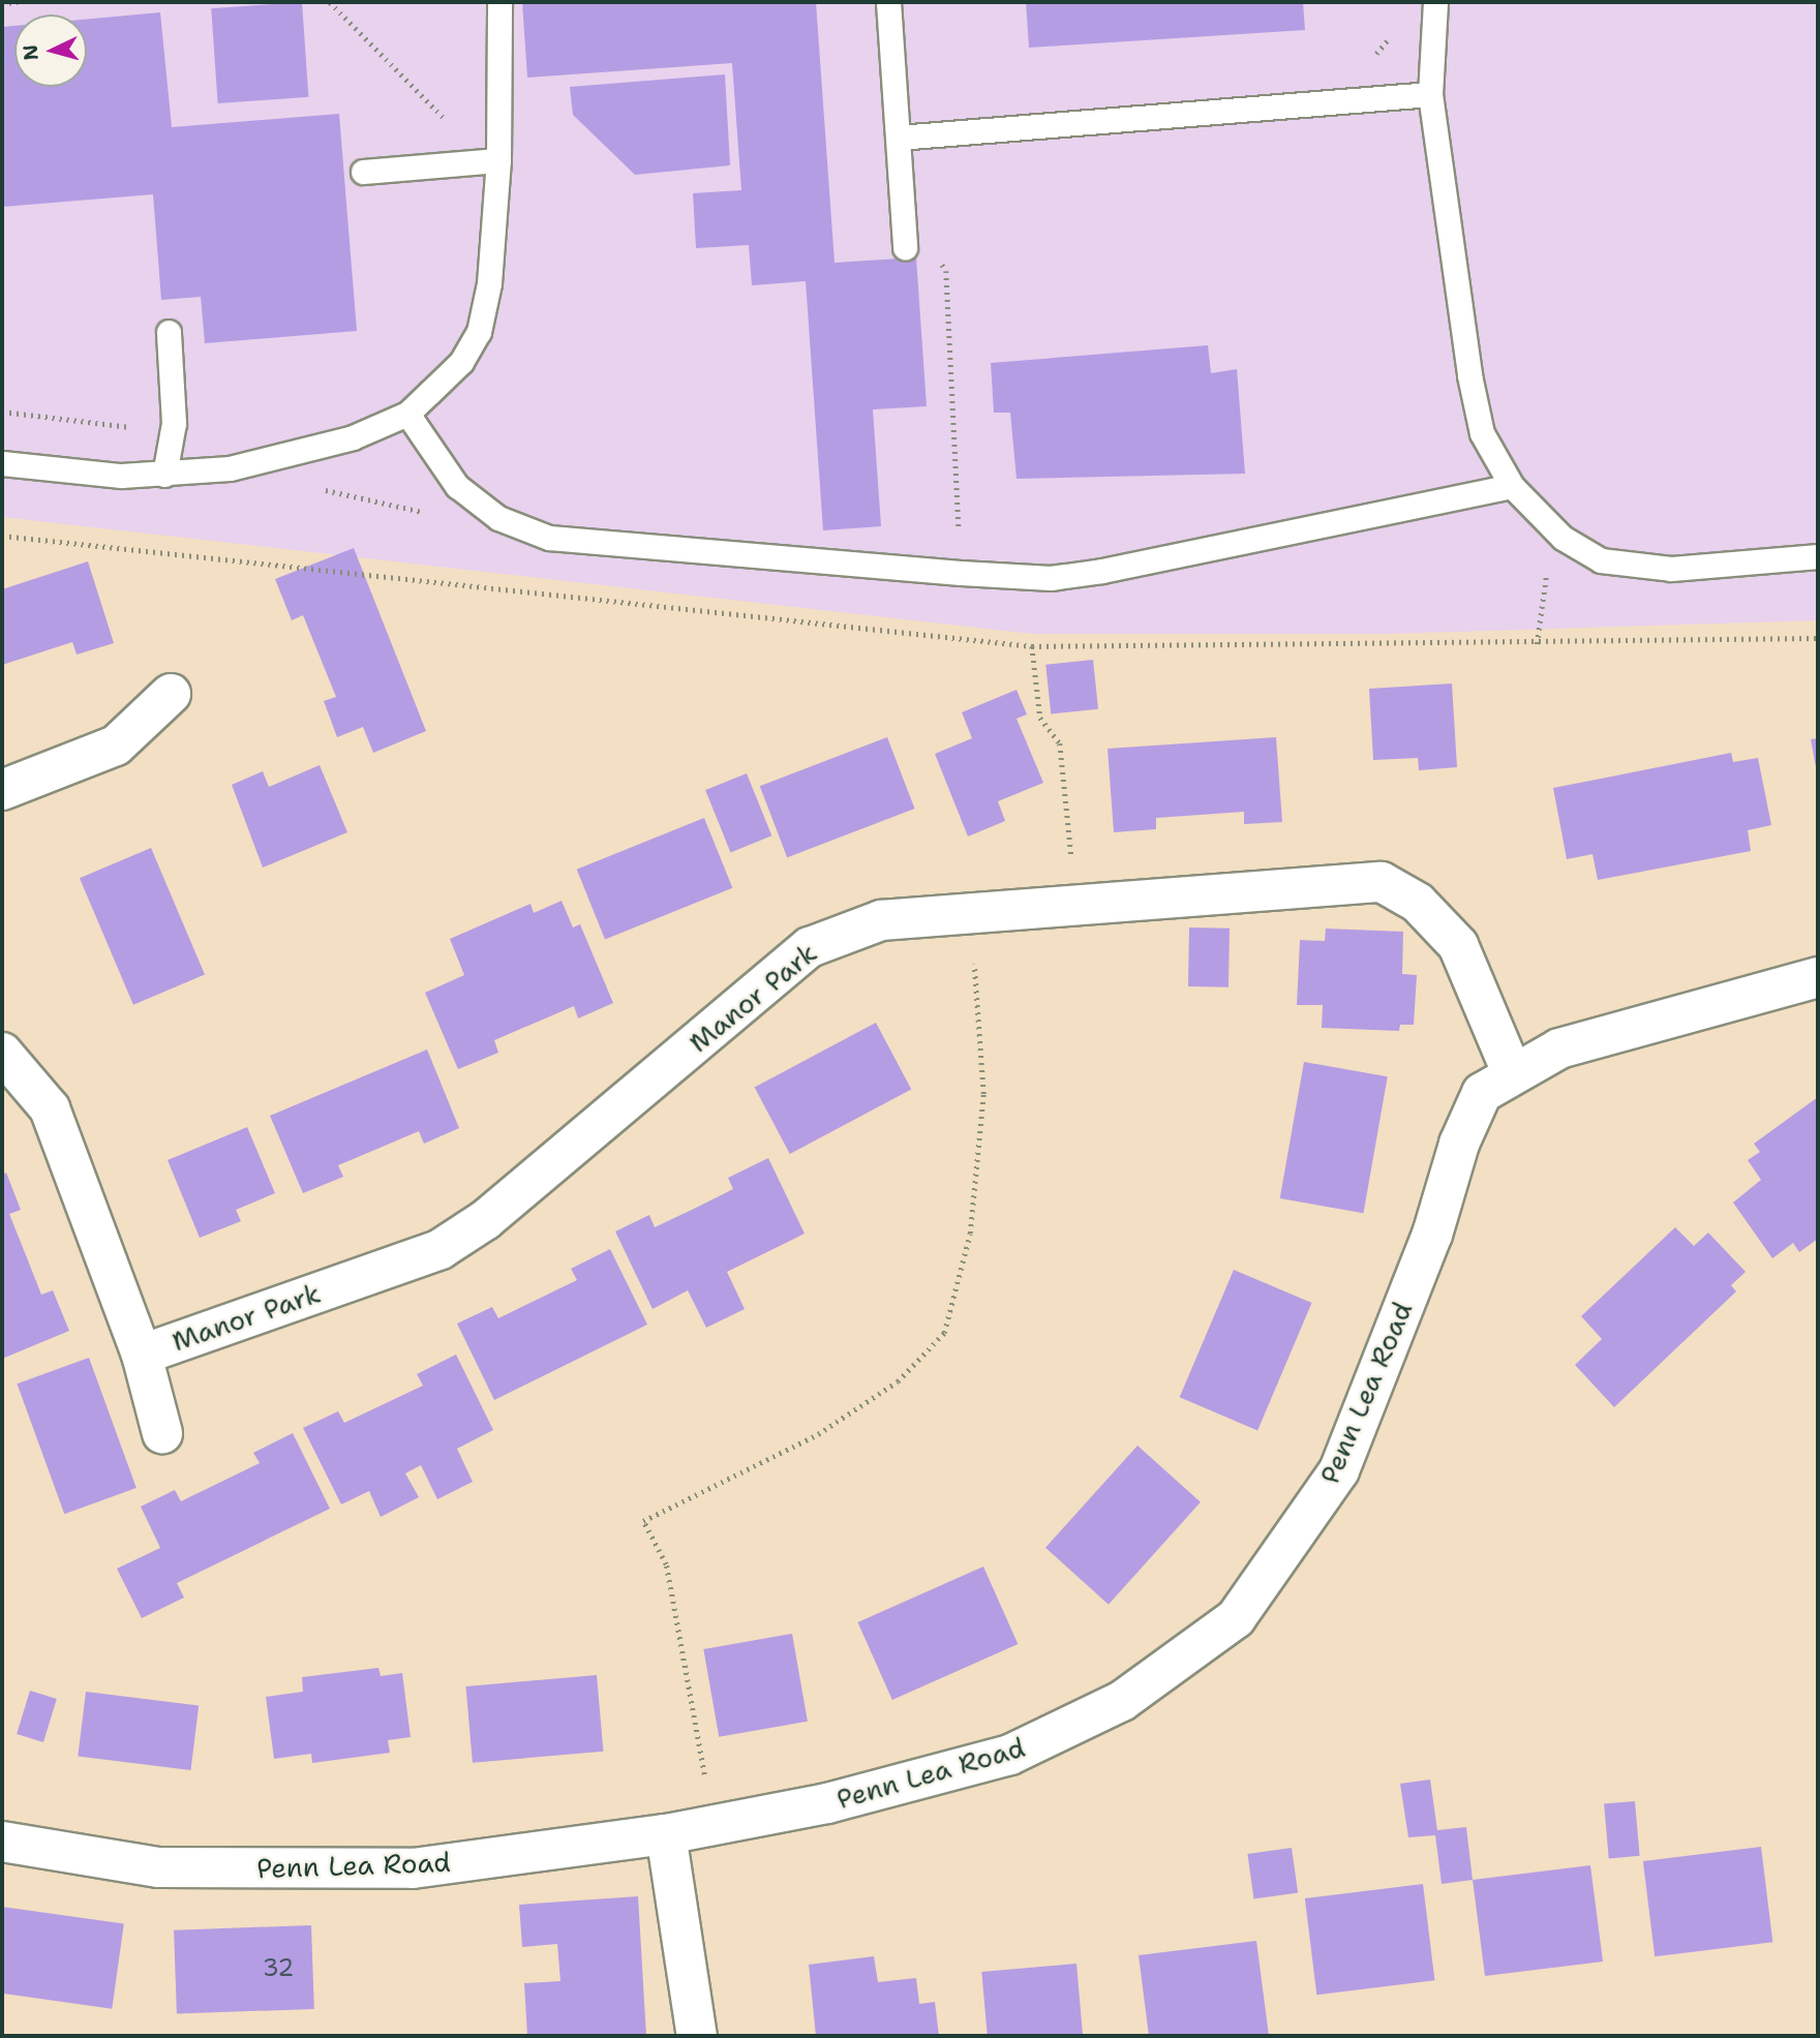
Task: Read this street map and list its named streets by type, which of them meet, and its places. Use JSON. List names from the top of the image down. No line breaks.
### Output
{"streets":{"street":["Manor Park","Penn Lea Road"]},"crossings":[["Manor Park","Penn Lea Road"]],"house_numbers":["32"],"north":"left"}
